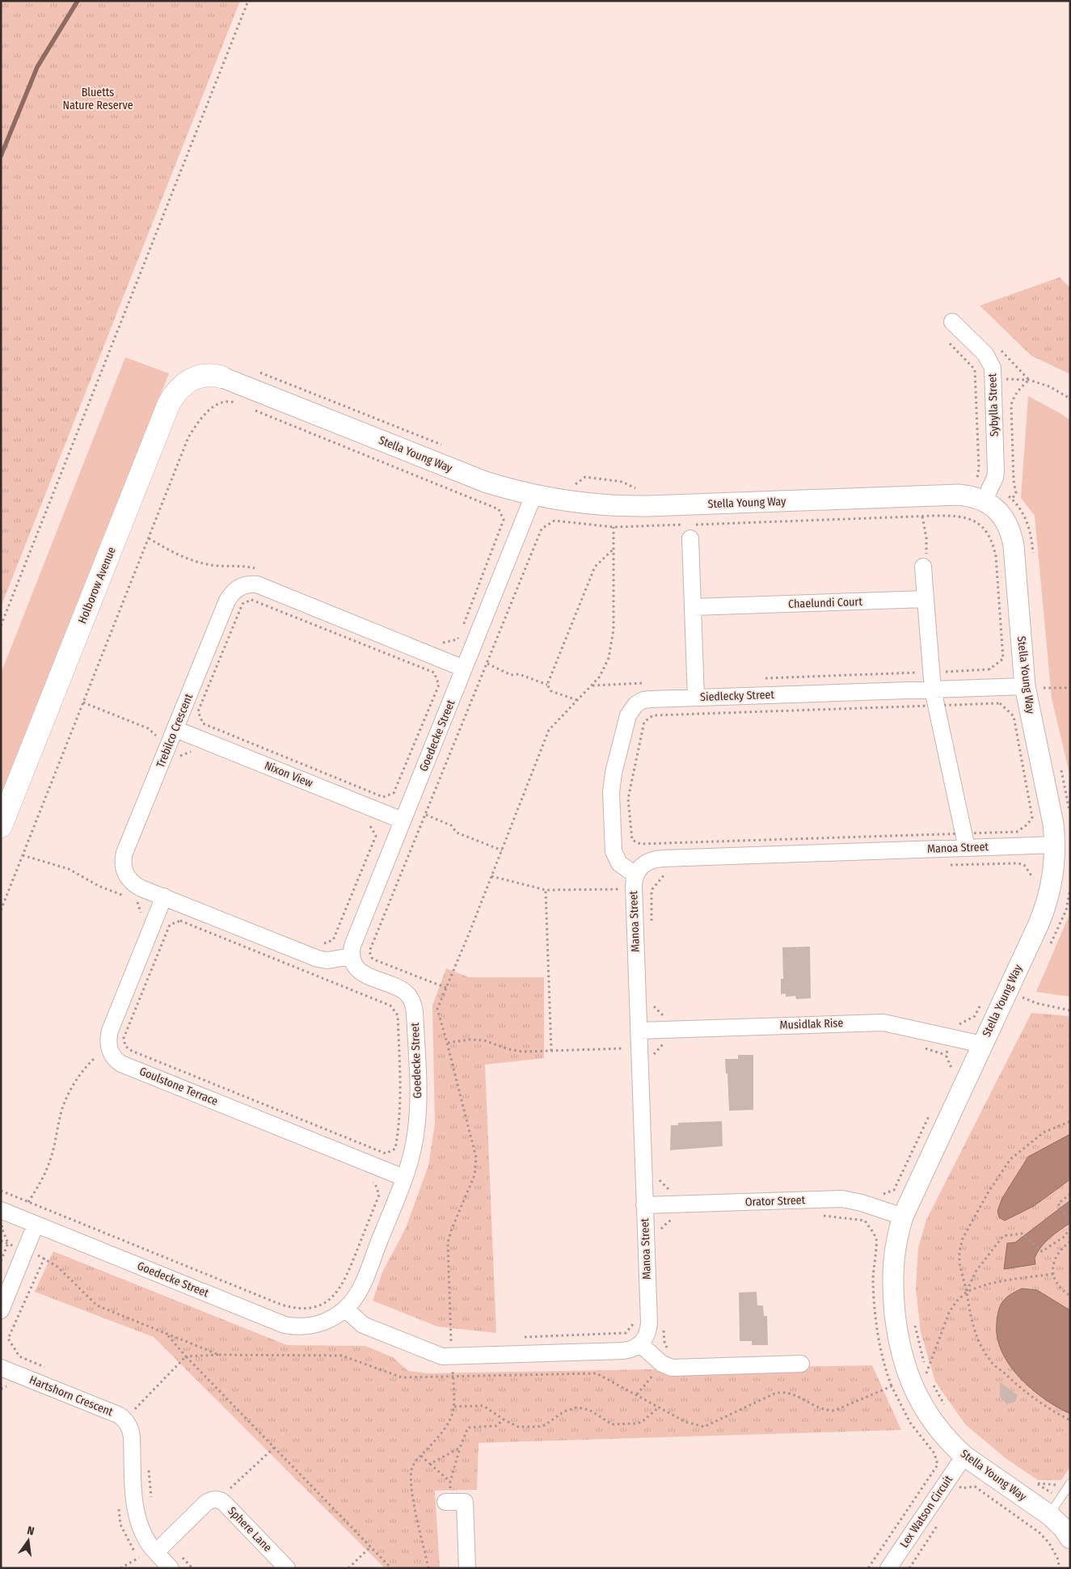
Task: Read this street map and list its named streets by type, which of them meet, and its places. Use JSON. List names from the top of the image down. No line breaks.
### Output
{"streets":{"main road":["Holborow Avenue"],"street":["Sybylla Street","Stella Young Way","Chaelundi Court","Siedlecky Street","Trebilco Crescent","Goedecke Street","Nixon View","Manoa Street","Musidlak Rise","Goulstone Terrace","Orator Street","Hartshorn Crescent","Lex Watson Circuit","Sphere Lane"]},"crossings":[["Sybylla Street","Stella Young Way"],["Stella Young Way","Holborow Avenue"],["Stella Young Way","Siedlecky Street"],["Stella Young Way","Goedecke Street"],["Stella Young Way","Manoa Street"],["Stella Young Way","Musidlak Rise"],["Stella Young Way","Orator Street"],["Stella Young Way","Lex Watson Circuit"],["Siedlecky Street","Manoa Street"],["Trebilco Crescent","Goedecke Street"],["Trebilco Crescent","Nixon View"],["Trebilco Crescent","Goulstone Terrace"],["Goedecke Street","Nixon View"],["Goedecke Street","Goulstone Terrace"],["Manoa Street","Musidlak Rise"],["Manoa Street","Orator Street"],["Hartshorn Crescent","Sphere Lane"]],"parks":["Bluetts Nature Reserve"],"north":"top"}
